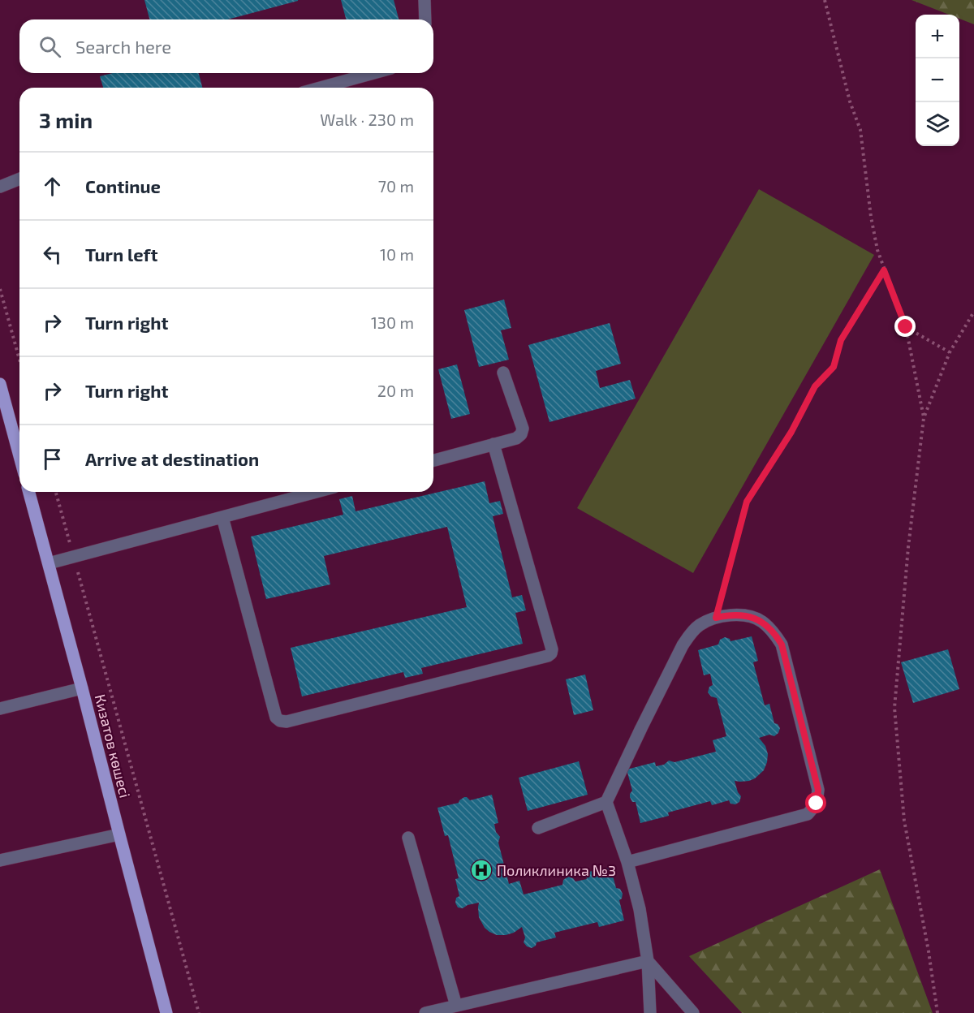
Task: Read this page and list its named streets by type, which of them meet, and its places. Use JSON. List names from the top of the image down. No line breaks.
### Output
{"streets":{"main road":["Кизатов көшесі"]},"places":{"hospital":["Поликлиника №3"]},"page":{"map_buttons":["+","−"],"search":"Search here","heading":["3 min","Walk · 230 m"],"list":[["Continue","70 m"],["Turn left","10 m"],["Turn right","130 m"],["Turn right","20 m"],"Arrive at destination"]}}
